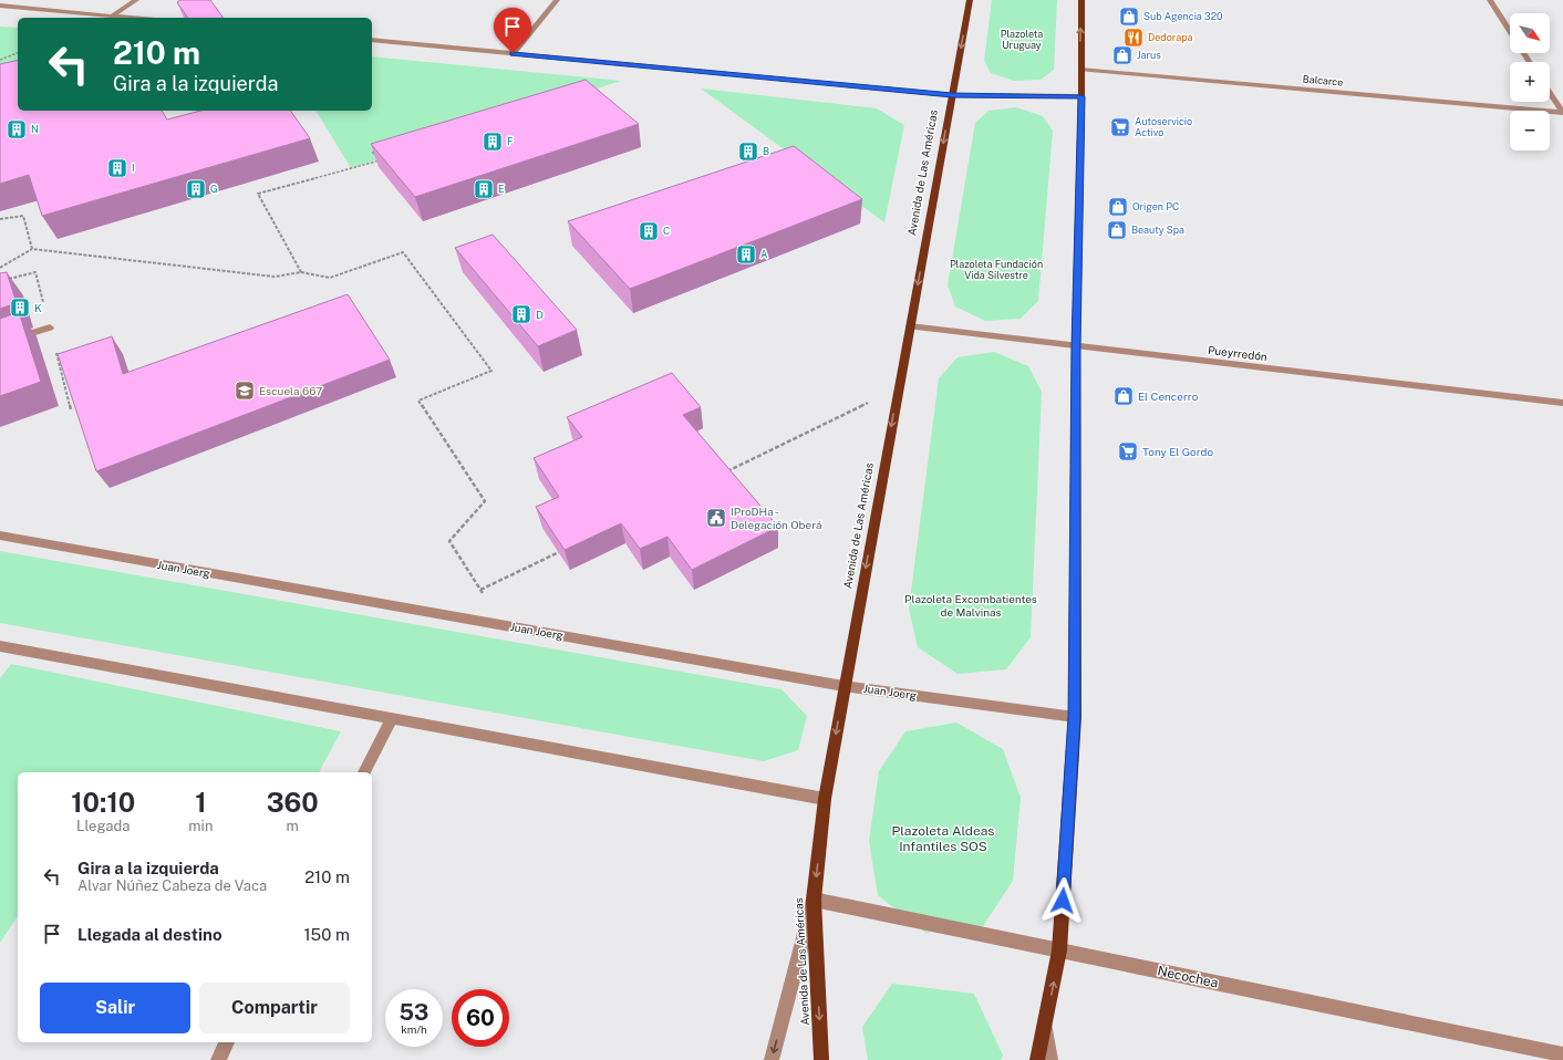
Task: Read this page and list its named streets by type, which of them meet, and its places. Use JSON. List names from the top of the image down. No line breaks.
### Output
{"streets":{"main road":["Avenida de Las Américas"],"street":["Balcarce","Pueyrredón","Juan Joerg","Necochea"]},"crossings":[["Avenida de Las Américas","Pueyrredón"],["Avenida de Las Américas","Juan Joerg"],["Avenida de Las Américas","Necochea"]],"one_way":["Avenida de Las Américas"],"parks":["Plazoleta Uruguay","Plazoleta Fundación Vida Silvestre","Plazoleta Excombatientes de Malvinas","Plazoleta Aldeas Infantiles SOS"],"places":{"shop":["Sub Agencia 320","Jarus","Origen PC","Beauty Spa","El Cencerro"],"restaurant":["Dedorapa"],"supermarket":["Autoservicio Activo","Tony El Gordo"],"building":["N","F","B","I","G","E","C","A","K","D"],"school or university":["Escuela 667"],"public building":["IProDHa - Delegación Oberá"]},"north":"bottom right","page":{"map_buttons":["+","−"],"turn":["210 m","Gira a la izquierda"],"eta":["10:10","Llegada","1","min","360","m"],"list":[{"name":"Gira a la izquierda","note":"Alvar Núñez Cabeza de Vaca","value":"210 m"},{"name":"Llegada al destino","value":"150 m"}],"buttons":["Salir","Compartir"],"speed":"53 km/h","limit":"60"}}
